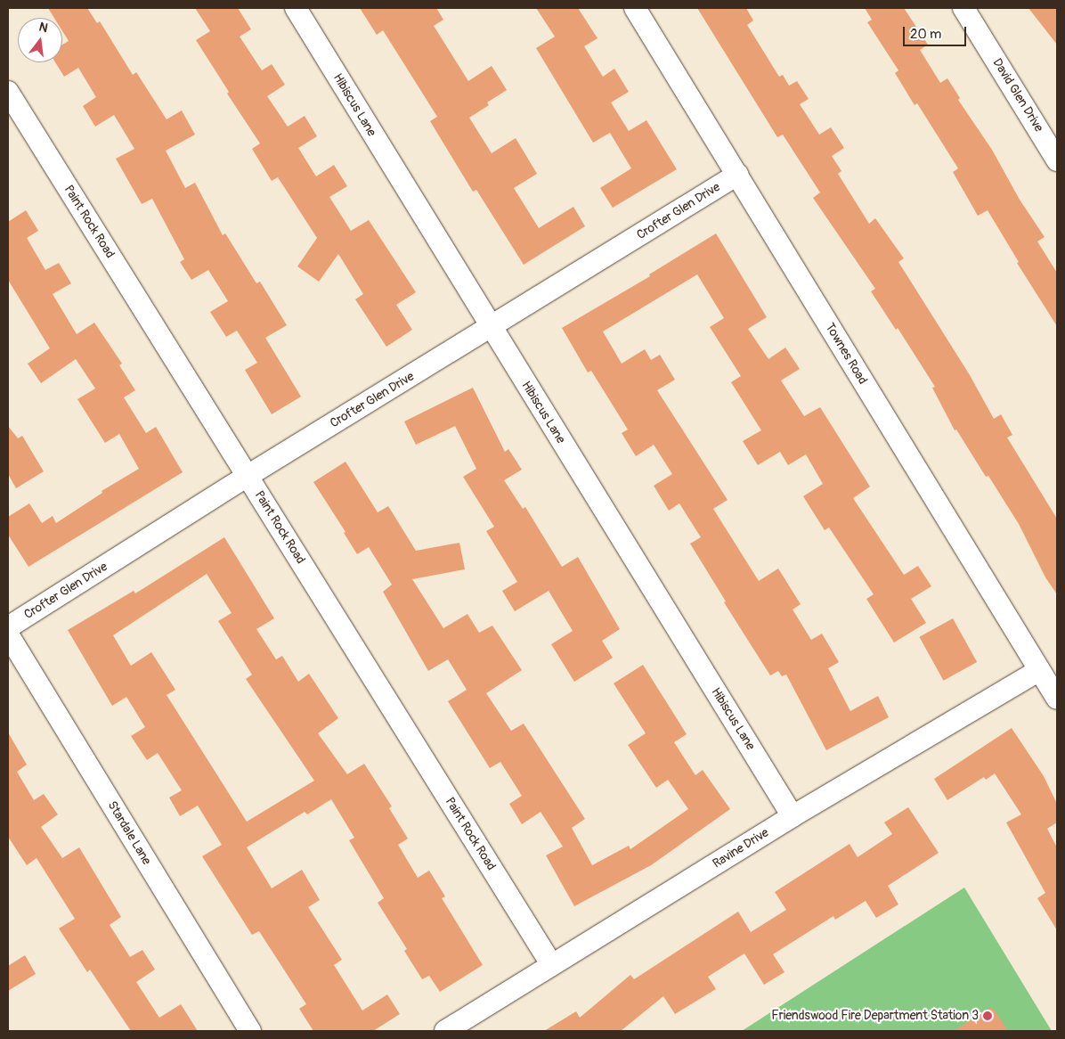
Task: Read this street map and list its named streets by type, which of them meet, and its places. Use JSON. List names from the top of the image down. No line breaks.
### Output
{"streets":{"street":["David Glen Drive","Hibiscus Lane","Crofter Glen Drive","Paint Rock Road","Townes Road","Stardale Lane","Ravine Drive"]},"crossings":[["Hibiscus Lane","Crofter Glen Drive"],["Hibiscus Lane","Ravine Drive"],["Crofter Glen Drive","Paint Rock Road"],["Crofter Glen Drive","Townes Road"],["Paint Rock Road","Ravine Drive"],["Townes Road","Ravine Drive"]],"places":["Friendswood Fire Department Station 3"],"scale_bar":"20 m","north":"top"}
